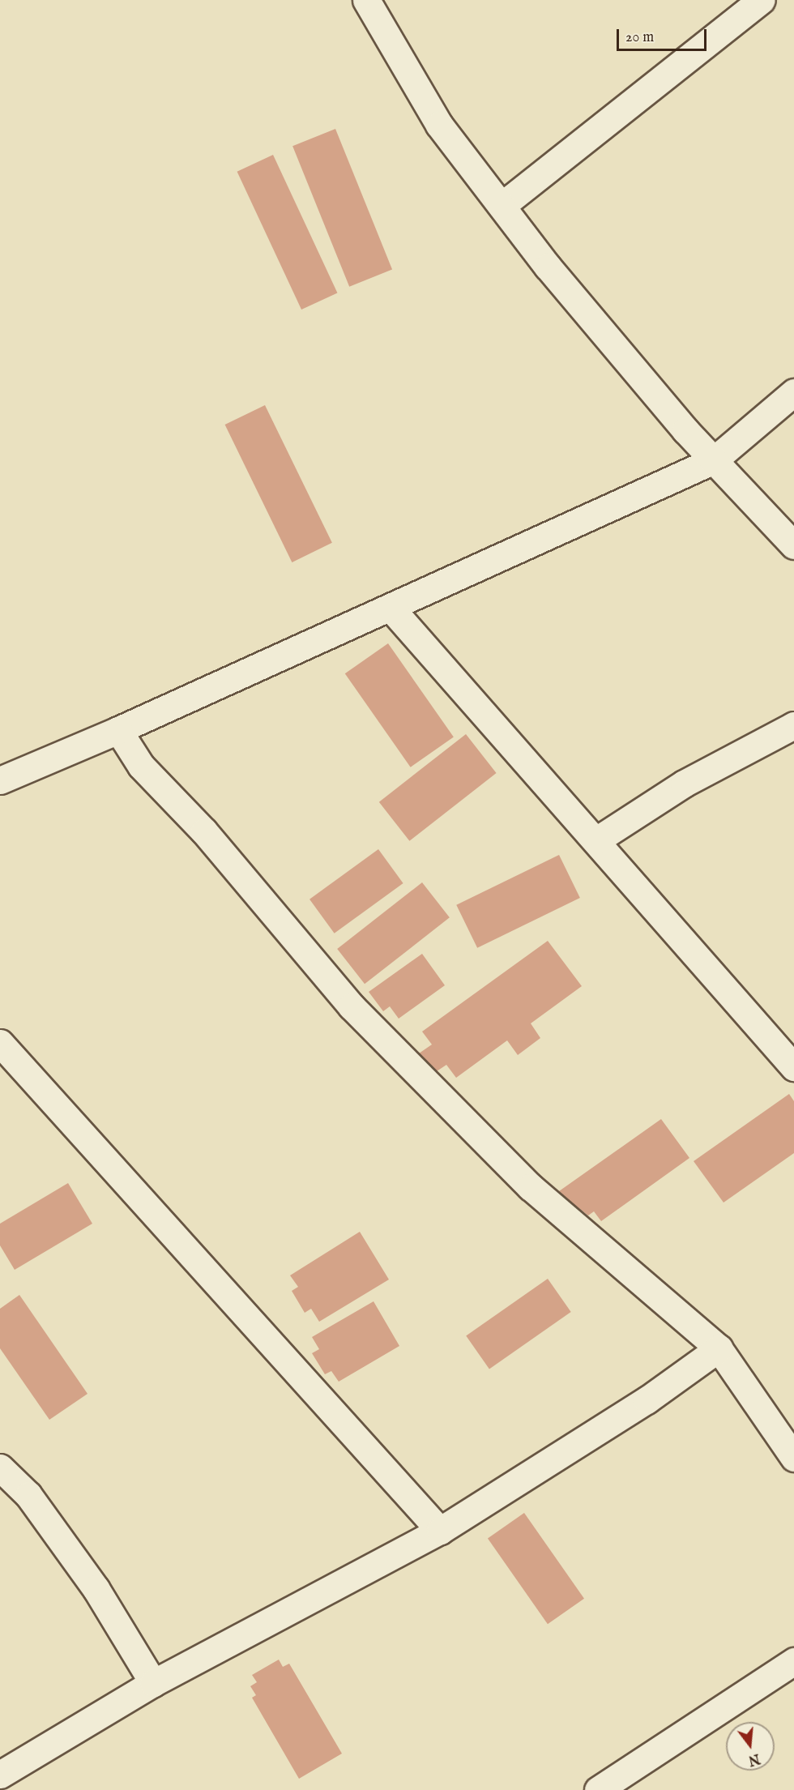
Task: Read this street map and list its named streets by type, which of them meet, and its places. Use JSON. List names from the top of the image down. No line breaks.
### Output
{"scale_bar":"20 m","north":"bottom"}
